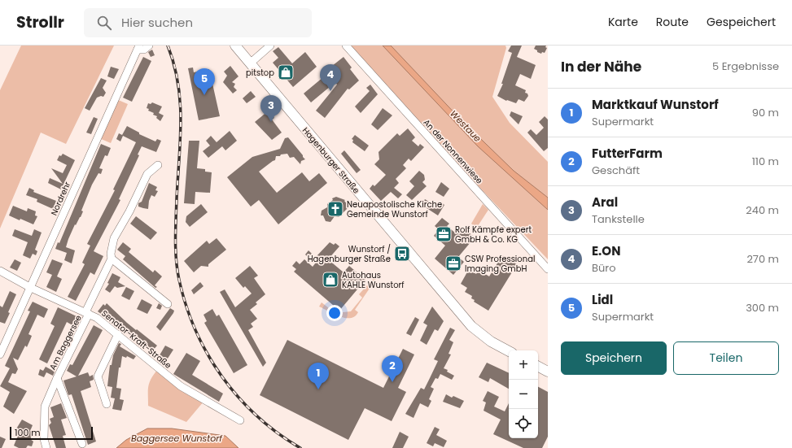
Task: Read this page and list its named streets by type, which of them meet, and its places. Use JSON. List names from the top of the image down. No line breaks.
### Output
{"streets":{"main road":["Hagenburger Straße"],"street":["An der Nonnenwiese","Nordrehr","Senator-Kraft-Straße","Am Baggersee"]},"crossings":[["Nordrehr","Senator-Kraft-Straße"],["Senator-Kraft-Straße","Am Baggersee"]],"water":["Westaue","Baggersee Wunstorf"],"places":{"shop":["pitstop","Autohaus KAHLE Wunstorf"],"church":["Neuapostolische Kirche Gemeinde Wunstorf"],"office":["Rolf Kämpfe expert GmbH & Co. KG","CSW Professional Imaging GmbH"],"bus stop":["Wunstorf / Hagenburger Straße"]},"scale_bar":"100 m","page":{"header":"Strollr","search":"Hier suchen","nav":["Karte","Route","Gespeichert"],"heading":["In der Nähe","5 Ergebnisse"],"pins":["4","5","3","2","1"],"list":[{"mark":"1","name":"Marktkauf Wunstorf","note":"Supermarkt","value":"90 m"},{"mark":"2","name":"FutterFarm","note":"Geschäft","value":"110 m"},{"mark":"3","name":"Aral","note":"Tankstelle","value":"240 m"},{"mark":"4","name":"E.ON","note":"Büro","value":"270 m"},{"mark":"5","name":"Lidl","note":"Supermarkt","value":"300 m"}],"buttons":["Speichern","Teilen"],"map_buttons":["+","−"],"scale":"100 m"}}
